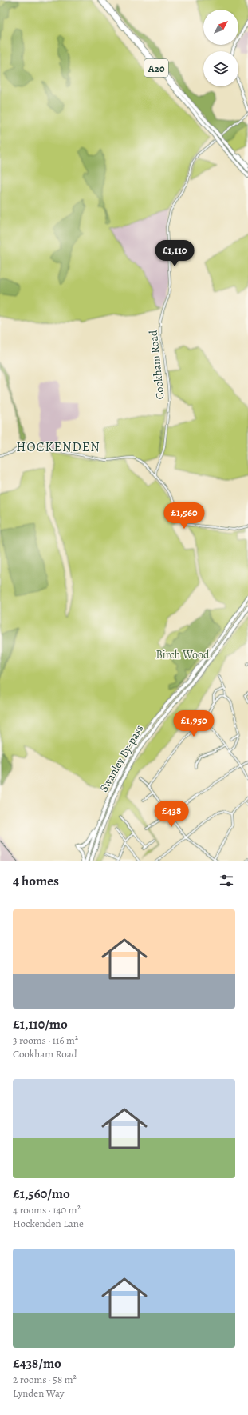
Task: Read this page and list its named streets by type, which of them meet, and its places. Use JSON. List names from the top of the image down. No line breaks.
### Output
{"streets":{"highway":["A20","Swanley By-pass"],"street":["Cookham Road"]},"districts":["HOCKENDEN"],"parks":["Birch Wood"],"north":"top right","page":{"price":["£1,110","£1,560","£1,950","£438"],"heading":"4 homes","list":[{"name":"£1,110/mo","note":"3 rooms · 116 m² · Cookham Road"},{"name":"£1,560/mo","note":"4 rooms · 140 m² · Hockenden Lane"},{"name":"£438/mo","note":"2 rooms · 58 m² · Lynden Way"}]}}
